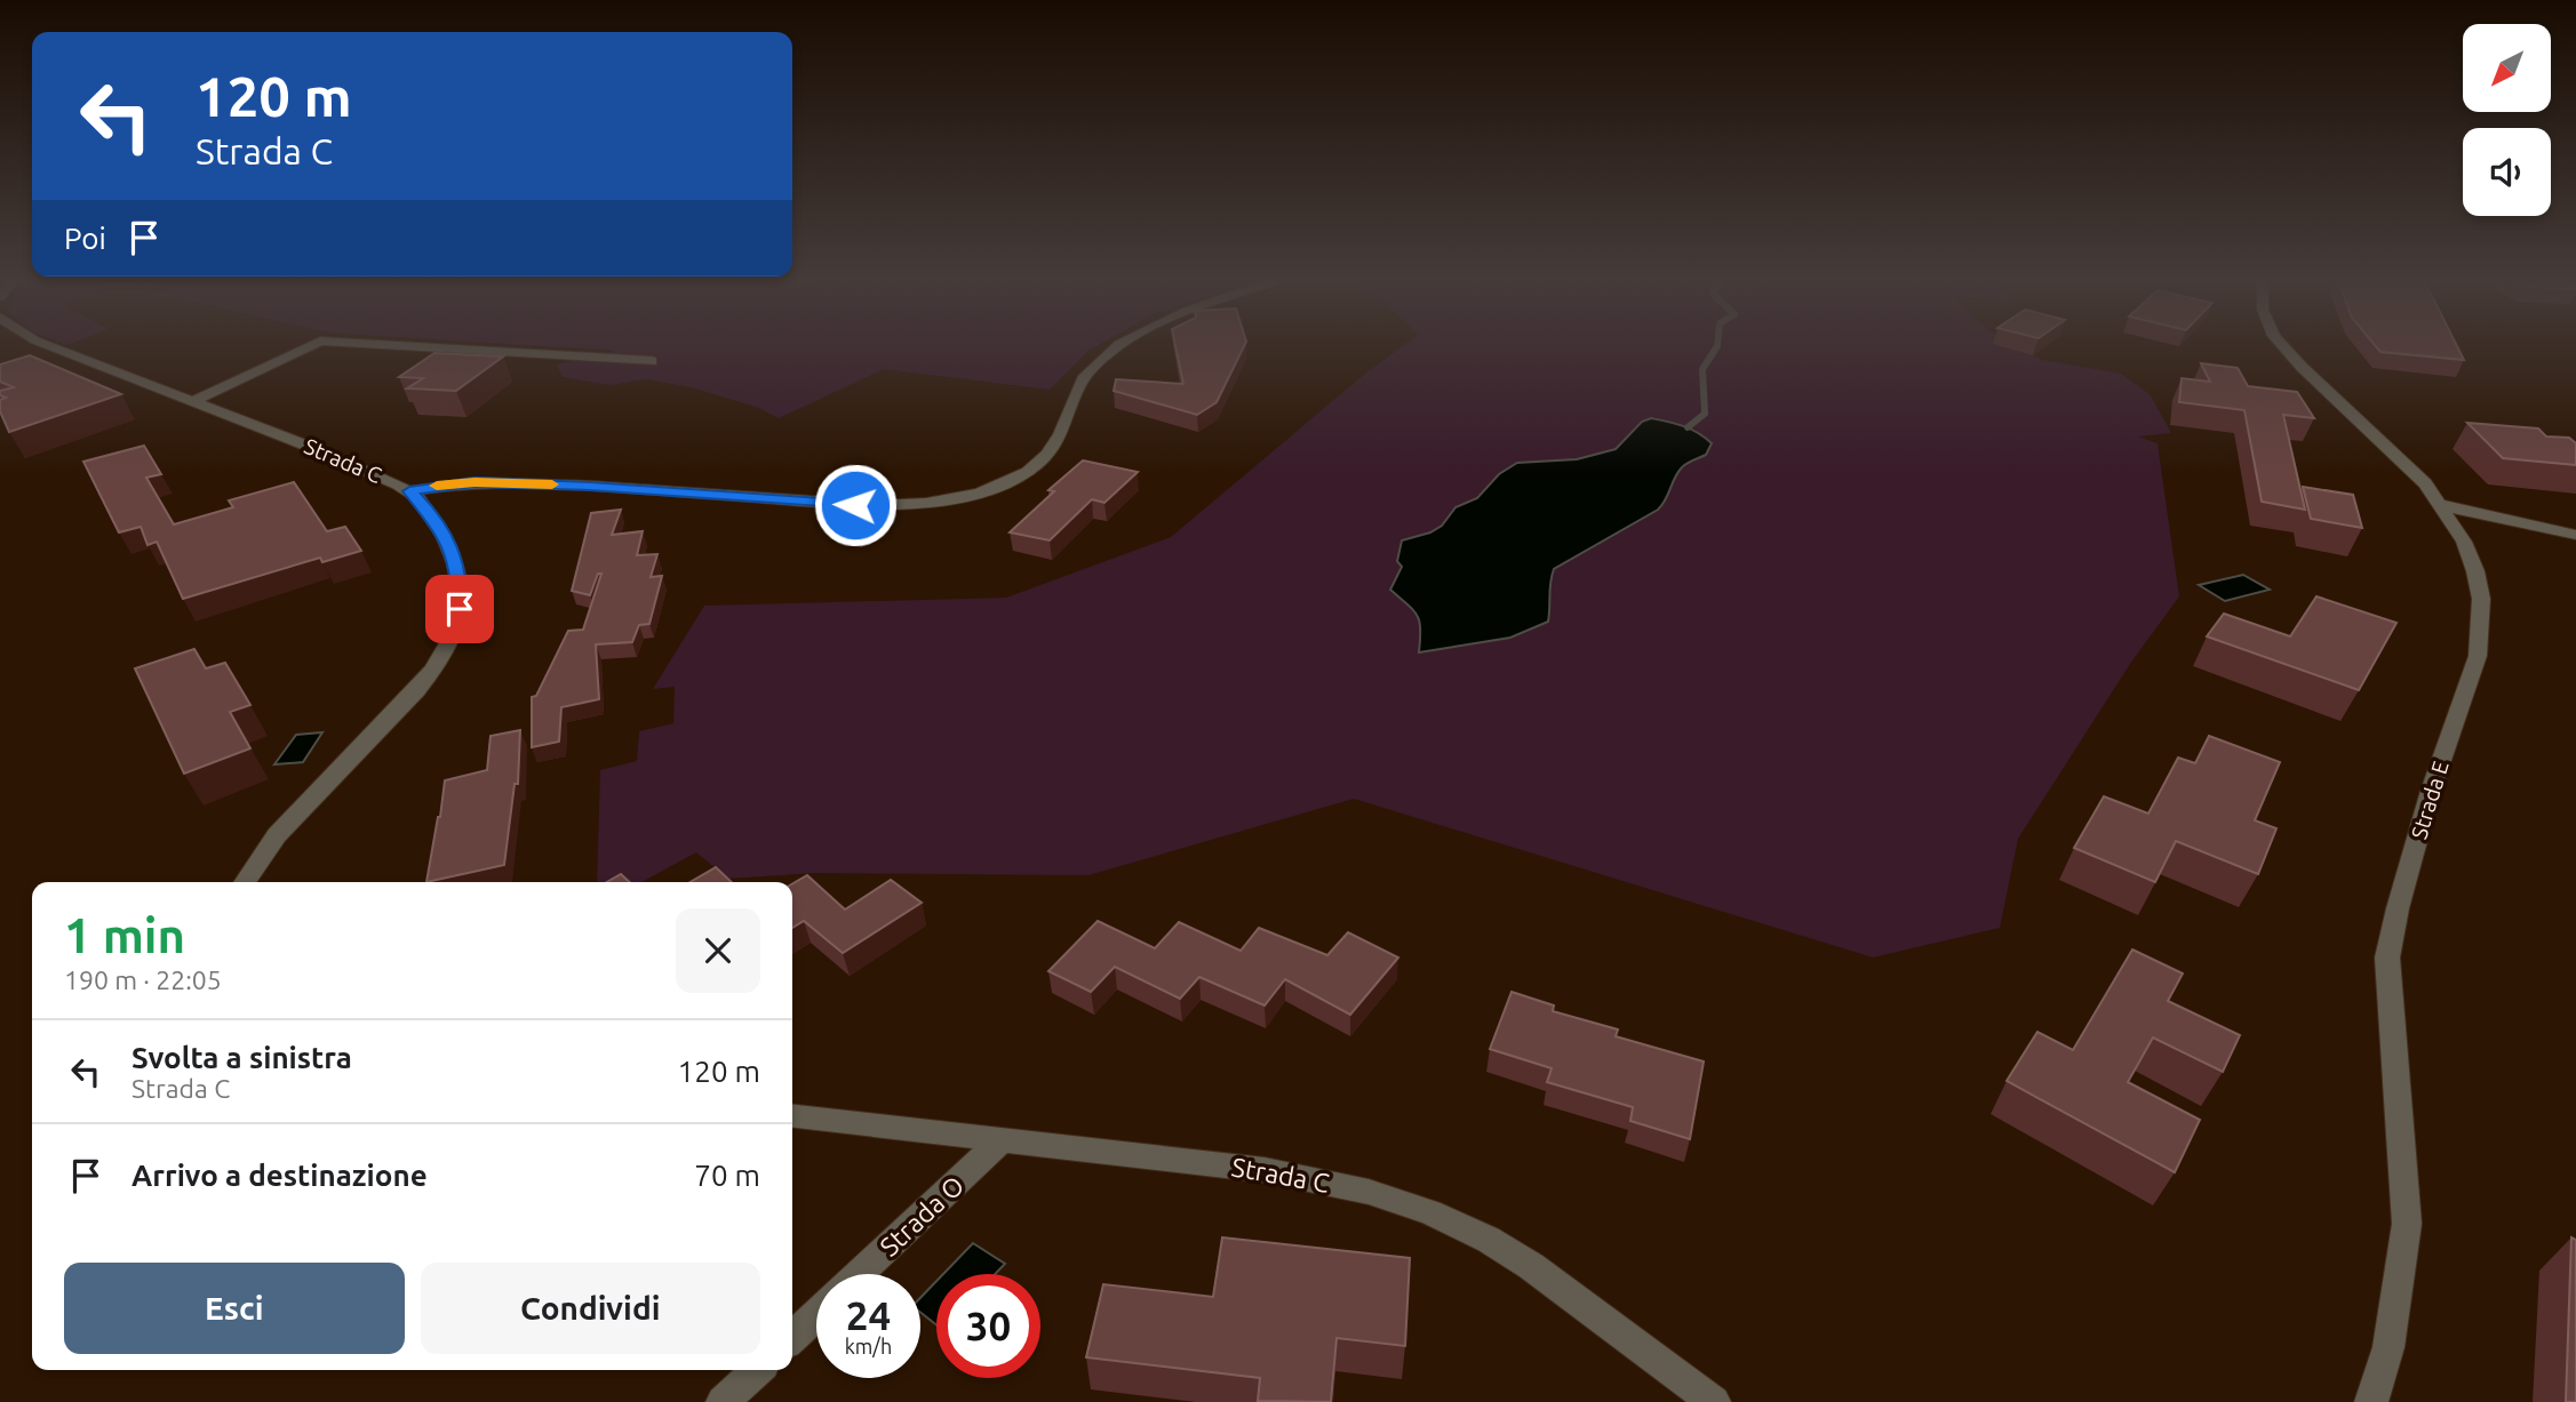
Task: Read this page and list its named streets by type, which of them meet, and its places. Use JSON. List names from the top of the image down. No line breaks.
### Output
{"streets":{"street":["Strada C","Strada E","Strada O"]},"crossings":[["Strada C","Strada O"]],"north":"bottom left","page":{"turn":["120 m","Strada C"],"then":"Poi","heading":["1 min","190 m · 22:05"],"list":[{"name":"Svolta a sinistra","note":"Strada C","value":"120 m"},{"name":"Arrivo a destinazione","value":"70 m"}],"buttons":["Esci","Condividi"],"speed":"24 km/h","limit":"30"}}
